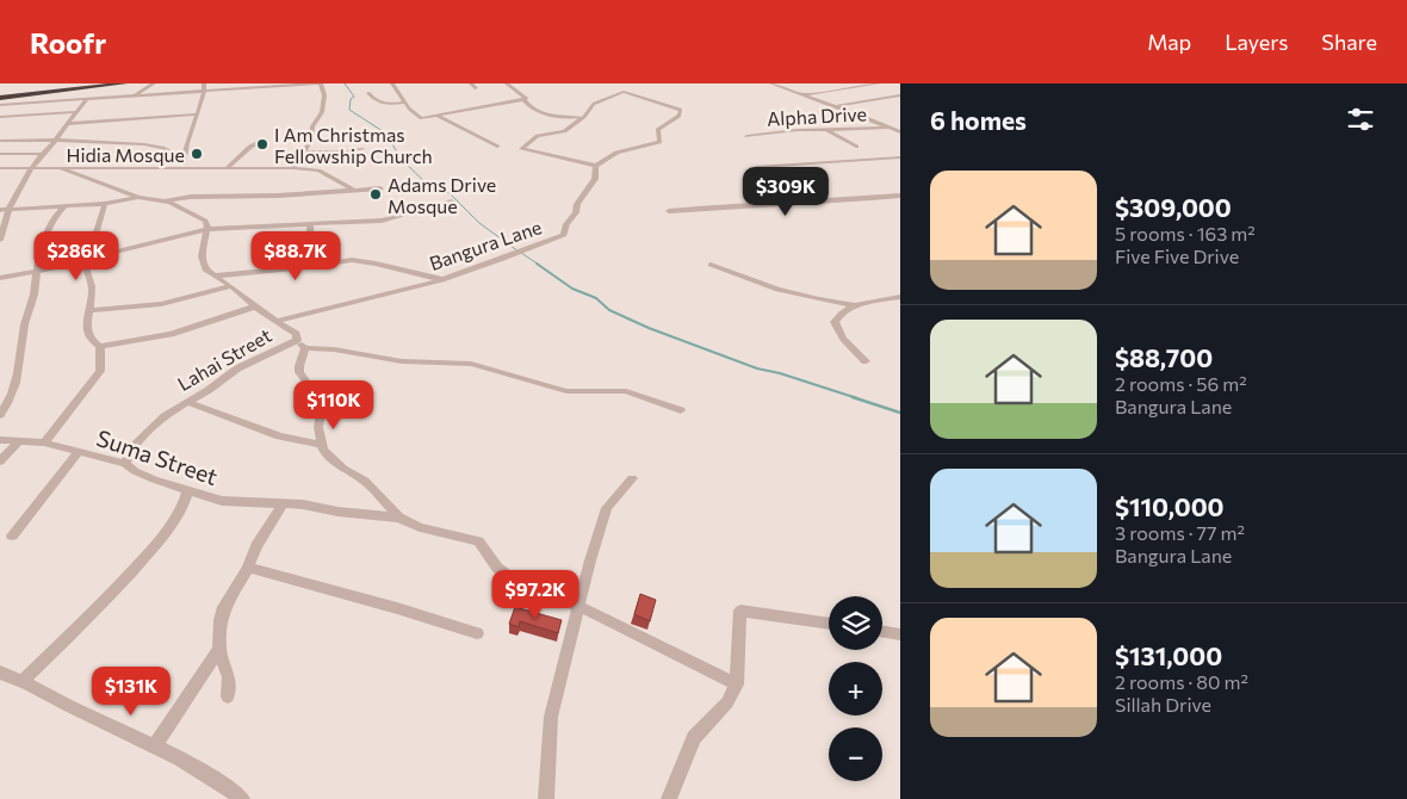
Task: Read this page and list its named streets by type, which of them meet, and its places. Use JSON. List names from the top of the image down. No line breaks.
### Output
{"streets":{"street":["Alpha Drive","Bangura Lane","Lahai Street","Suma Street"]},"crossings":[["Bangura Lane","Lahai Street"],["Lahai Street","Suma Street"]],"places":["I Am Christmas Fellowship Church","Hidia Mosque","Adams Drive Mosque"],"page":{"header":"Roofr","nav":["Map","Layers","Share"],"heading":"6 homes","list":[{"name":"$309,000","note":"5 rooms · 163 m² · Five Five Drive"},{"name":"$88,700","note":"2 rooms · 56 m² · Bangura Lane"},{"name":"$110,000","note":"3 rooms · 77 m² · Bangura Lane"},{"name":"$131,000","note":"2 rooms · 80 m² · Sillah Drive"}],"price":["$309K","$286K","$88.7K","$110K","$97.2K","$131K"],"map_buttons":["+","−"]}}
